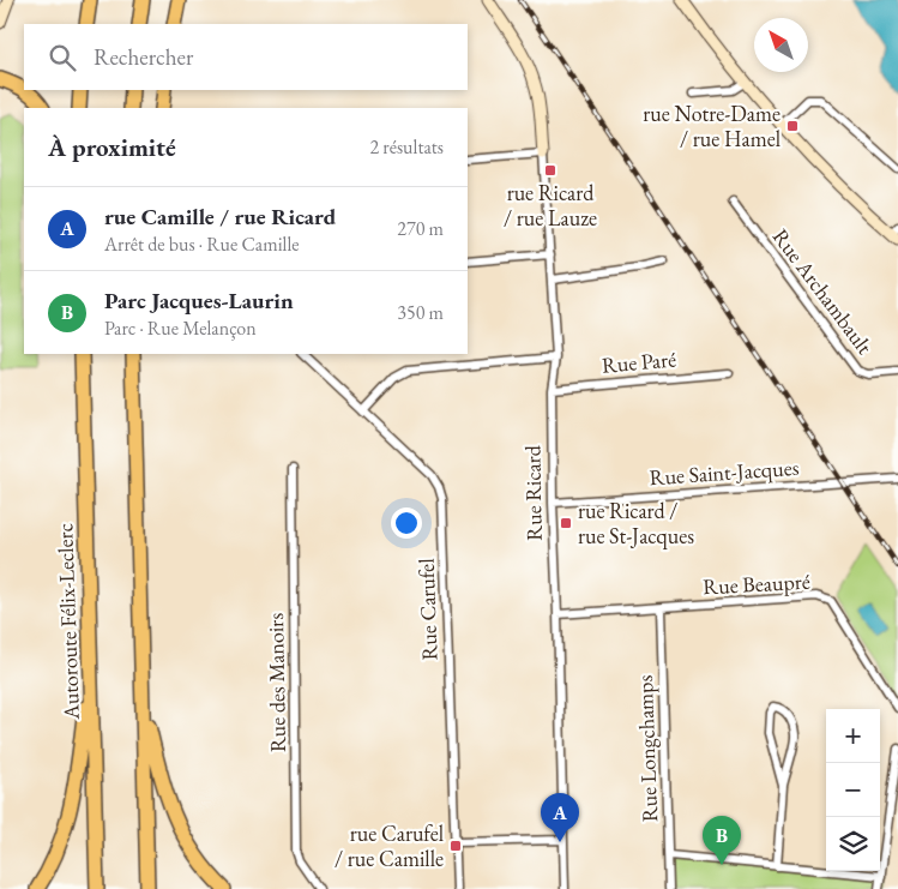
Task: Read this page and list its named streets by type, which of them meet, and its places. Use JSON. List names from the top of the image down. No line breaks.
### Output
{"streets":{"highway":["Autoroute Félix-Leclerc"],"main road":["Rue Ricard"],"street":["Rue Archambault","Rue Paré","Rue Saint-Jacques","Rue Beaupré","Rue Carufel","Rue des Manoirs","Rue Longchamps"]},"crossings":[["Rue Paré","Rue Ricard"],["Rue Saint-Jacques","Rue Ricard"],["Rue Ricard","Rue Beaupré"],["Rue Beaupré","Rue Longchamps"]],"places":{"transit":["rue Notre-Dame / rue Hamel","rue Ricard / rue Lauze","rue Ricard / rue St-Jacques","rue Carufel / rue Camille"]},"north":"top left","page":{"search":"Rechercher","heading":["À proximité","2 résultats"],"list":[{"mark":"A","name":"rue Camille / rue Ricard","note":"Arrêt de bus · Rue Camille","value":"270 m"},{"mark":"B","name":"Parc Jacques-Laurin","note":"Parc · Rue Melançon","value":"350 m"}],"map_buttons":["+","−"],"pins":["A","B"]}}
